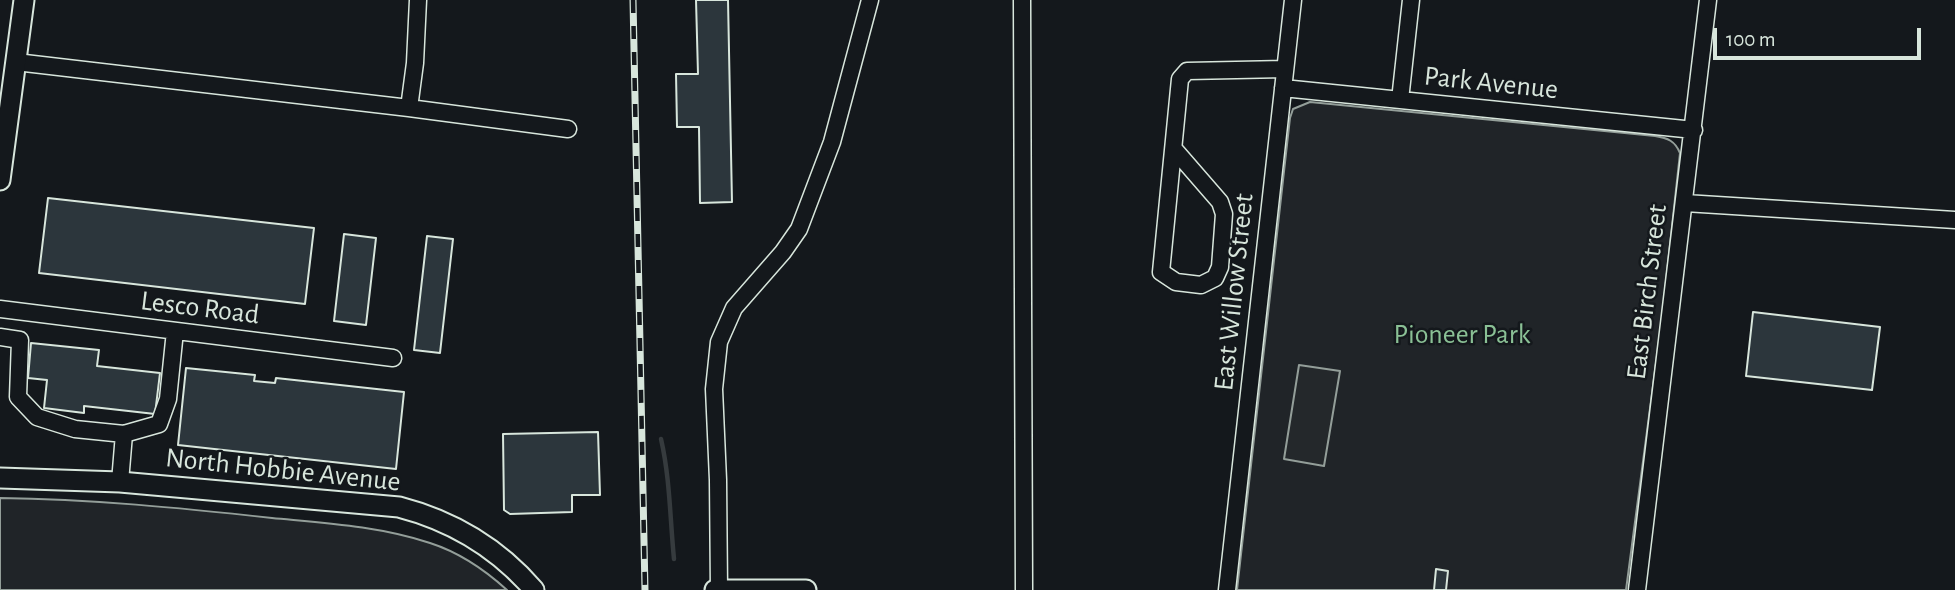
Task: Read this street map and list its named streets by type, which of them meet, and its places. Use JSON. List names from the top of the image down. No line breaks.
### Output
{"streets":{"main road":["North Hobbie Avenue"],"street":["Park Avenue","East Willow Street","East Birch Street","Lesco Road"]},"crossings":[["Park Avenue","East Willow Street"],["Park Avenue","East Birch Street"]],"parks":["Pioneer Park"],"scale_bar":"100 m"}
